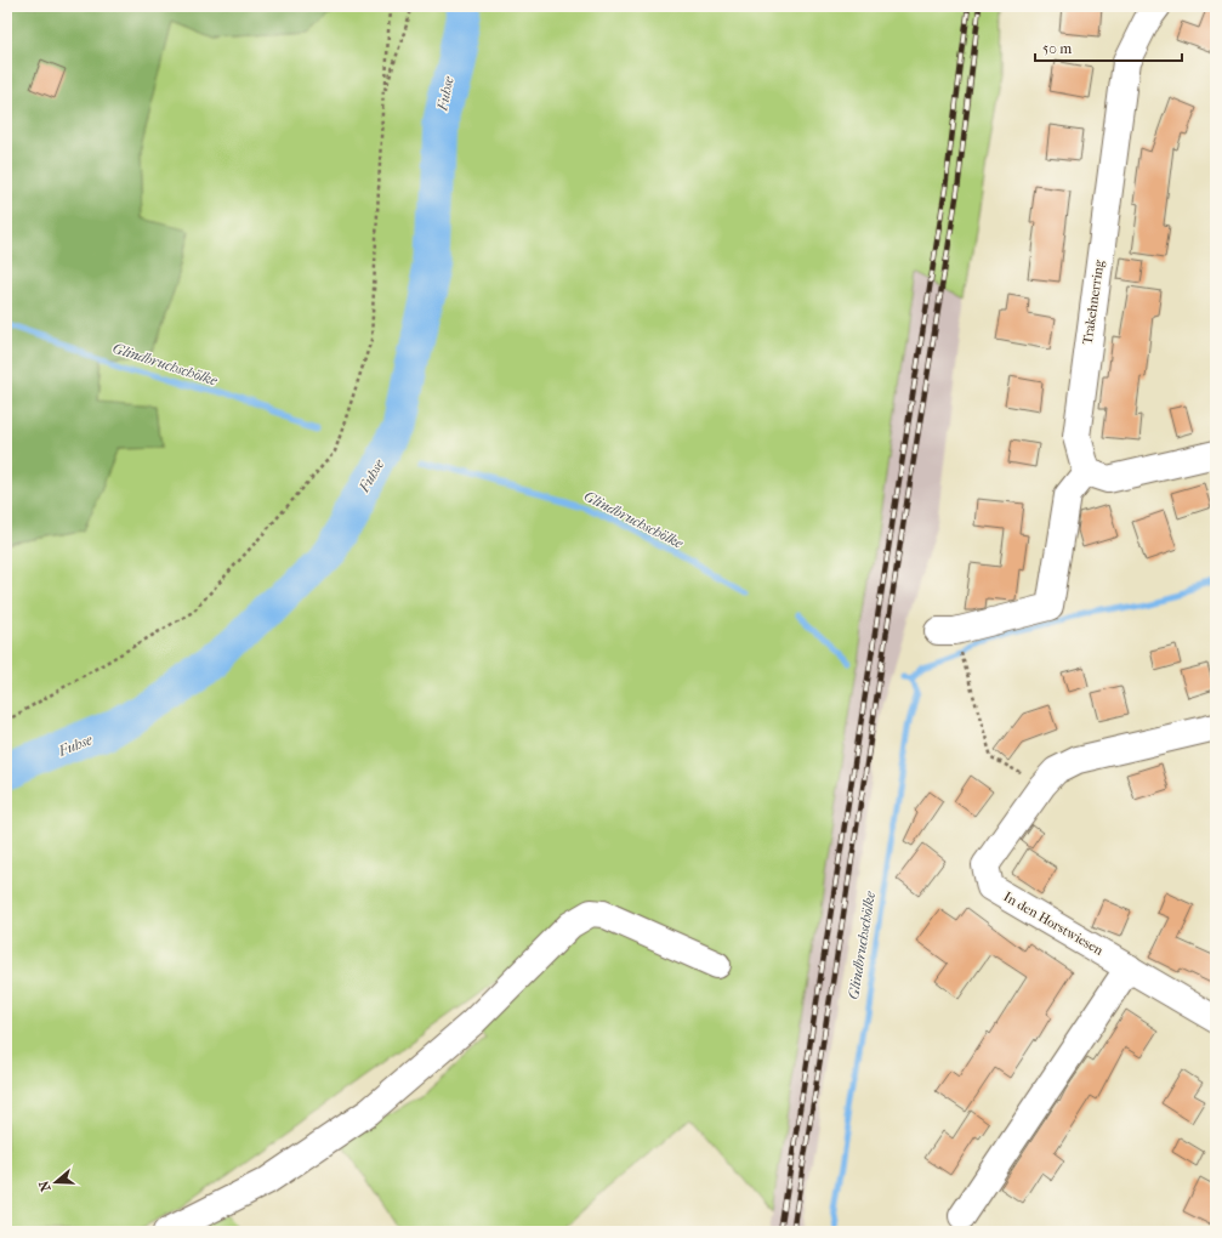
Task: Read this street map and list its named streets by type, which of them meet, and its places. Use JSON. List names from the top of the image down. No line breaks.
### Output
{"streets":{"street":["Trakehnerring","In den Horstwiesen"]},"water":["Fuhse","Glindbruchschölke"],"scale_bar":"50 m","north":"left"}
